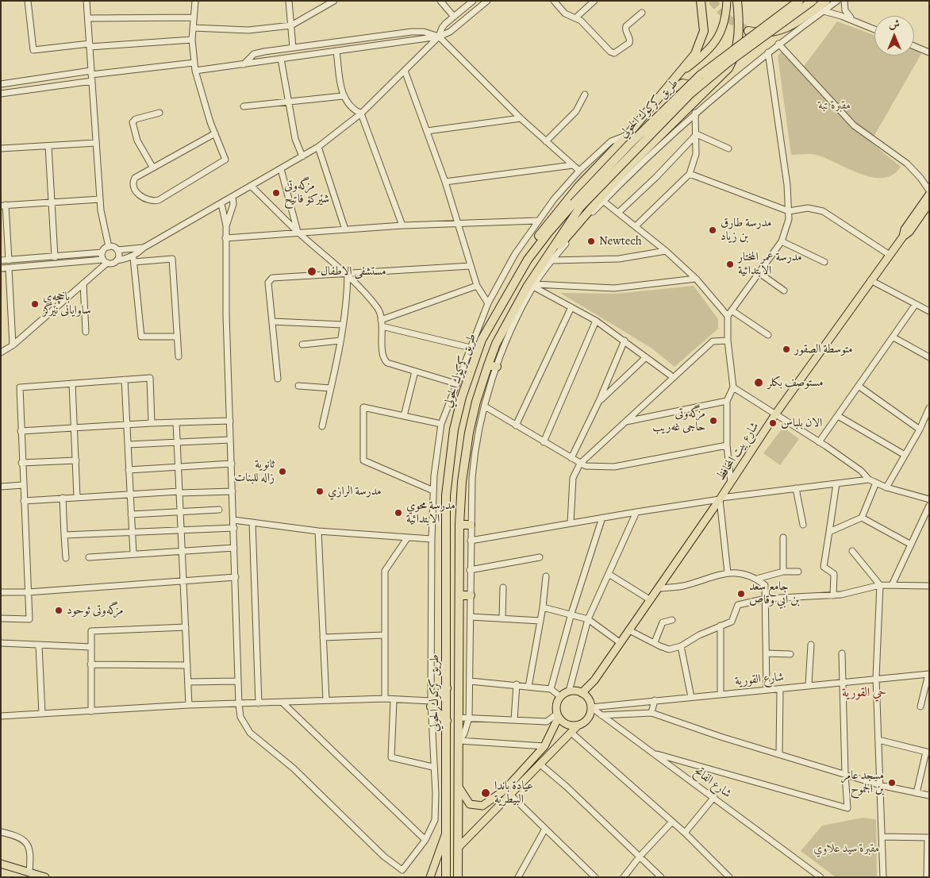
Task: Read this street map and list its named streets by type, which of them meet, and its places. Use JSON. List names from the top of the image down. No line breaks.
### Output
{"streets":{"highway":["طريق كركوك الحولي"],"main road":["شارع بيت المحافظ"],"street":["شارع القورية","شارع الفاتح"]},"crossings":[["شارع بيت المحافظ","شارع القورية"],["شارع بيت المحافظ","شارع الفاتح"],["شارع القورية","شارع الفاتح"]],"districts":["حي القورية"],"parks":["مقبرة تبة","مقبرة سيد علاوي"],"places":["مزگەوتی شێرکۆ فاتیح","مدرسة طارق بن زياد","Newtech","مدرسة عمر المختار الابتدائية","مستشفى الاطفال","باخچەی ساوایانی نێرگز","متوسطة الصقور","مستوصف بكلر","مزگەوتی حاجی غەریب","الان بلباس","ثانوية زاله للبنات","مدرسة الرازي","مدرسة محوي الابتدائية","جامع سعد بن ابي وقاص","مزگەوتی ئوحود","مسجد عامر بن الجموح","عيادة باندا البيطرية"],"north":"top"}
